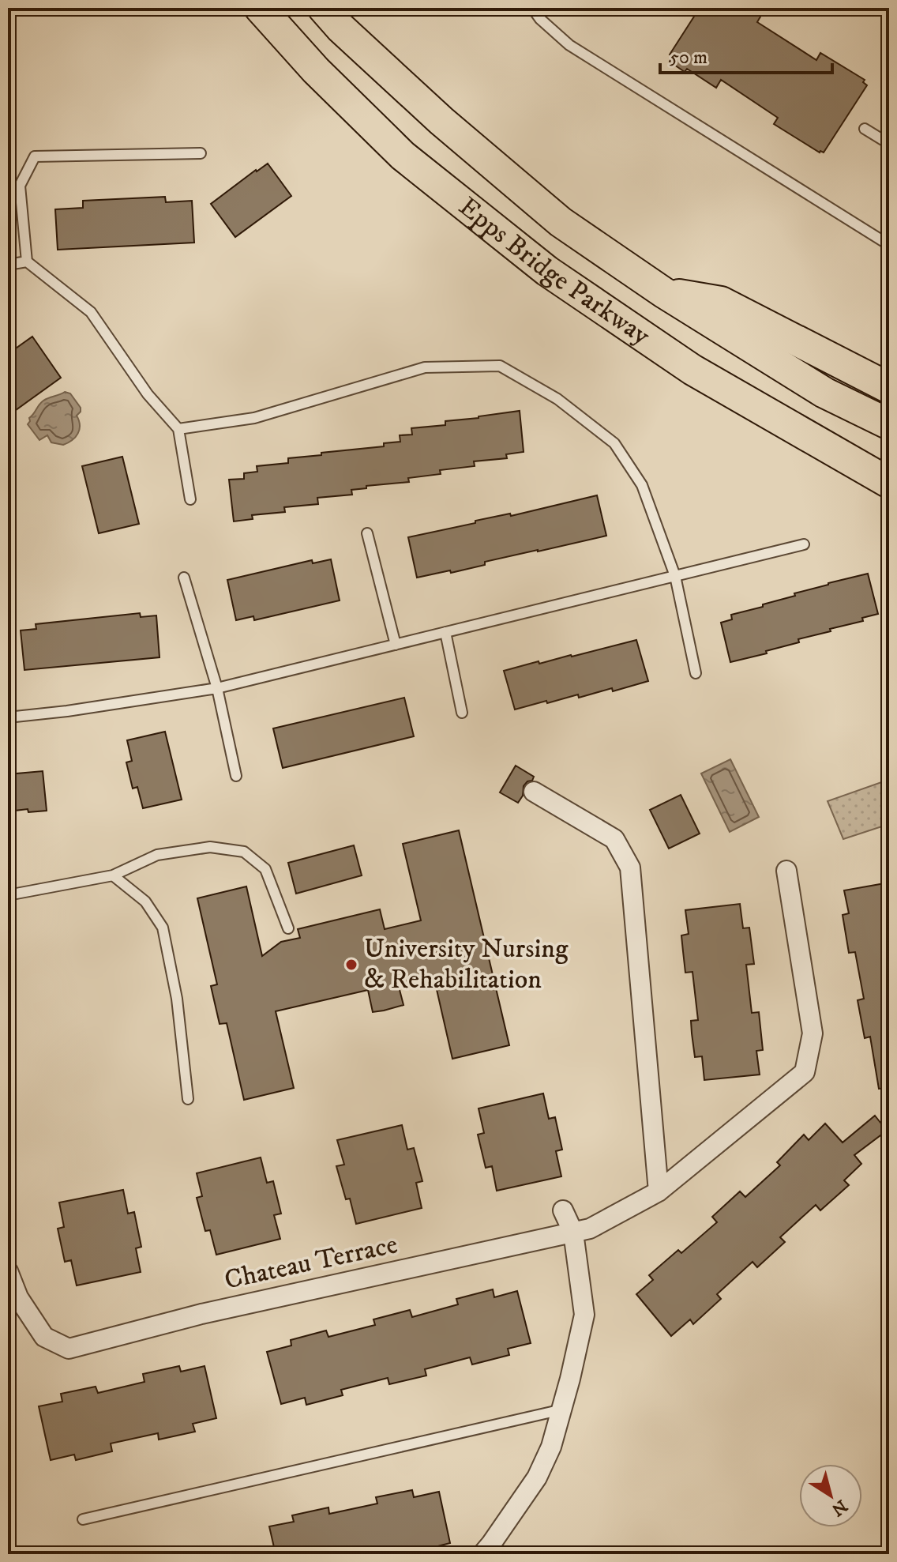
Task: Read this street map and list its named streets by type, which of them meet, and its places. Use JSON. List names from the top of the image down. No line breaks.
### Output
{"streets":{"main road":["Epps Bridge Parkway"],"street":["Chateau Terrace"]},"places":["University Nursing & Rehabilitation"],"scale_bar":"50 m","north":"bottom right"}
